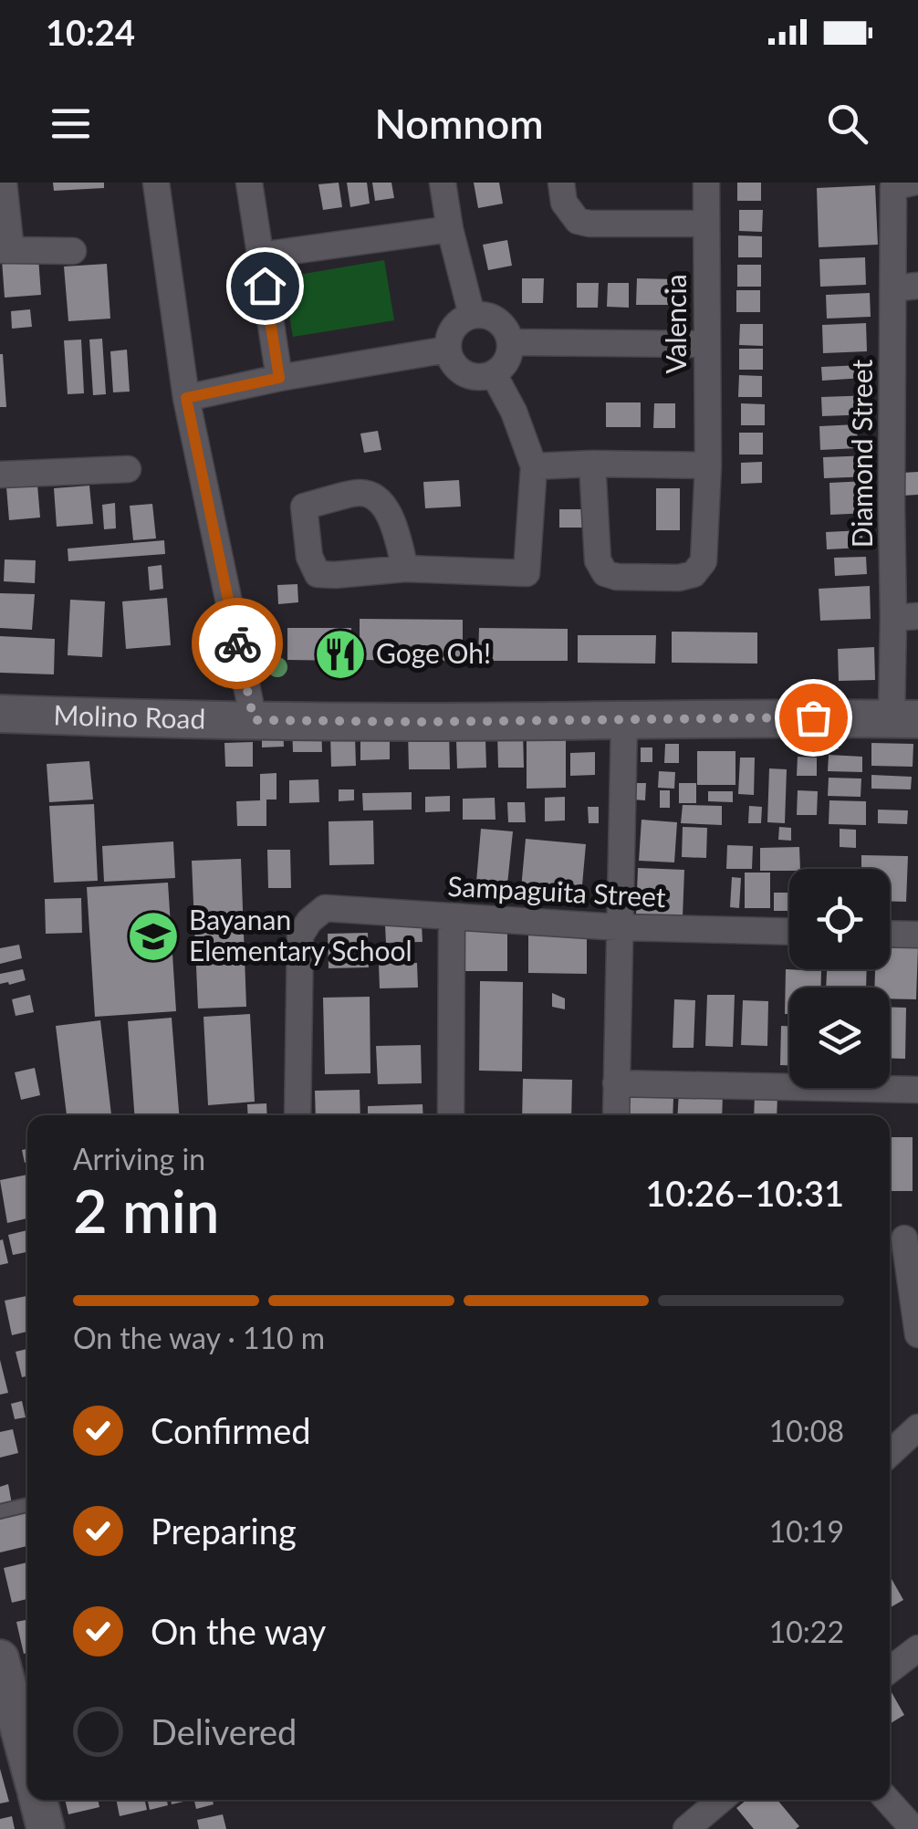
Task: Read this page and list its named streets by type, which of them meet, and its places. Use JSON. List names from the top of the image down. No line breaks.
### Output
{"streets":{"main road":["Molino Road"],"street":["Valencia","Diamond Street","Sampaguita Street"]},"crossings":[["Diamond Street","Molino Road"]],"places":{"restaurant":["Goge Oh!"],"school or university":["Bayanan Elementary School"]},"page":{"status":"10:24","header":"Nomnom","heading":["2 min","Arriving in","10:26–10:31"],"bar":"On the way · 110 m","list":[["Confirmed","10:08"],["Preparing","10:19"],["On the way","10:22"],"Delivered"]}}
